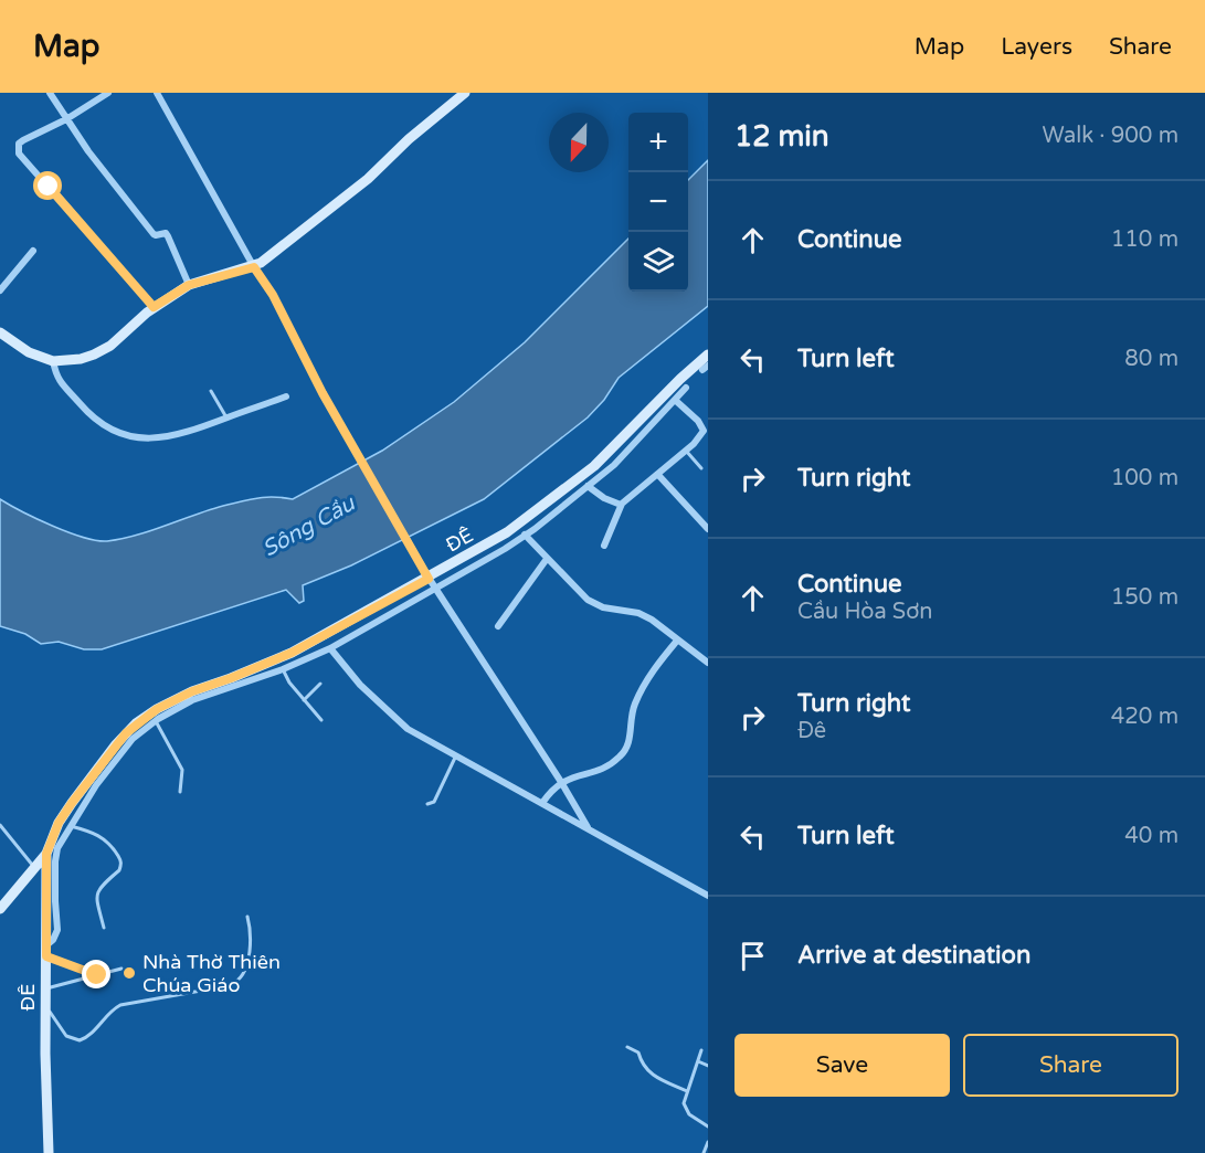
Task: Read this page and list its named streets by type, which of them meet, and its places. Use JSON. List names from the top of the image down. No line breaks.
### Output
{"streets":{"main road":["ĐÊ"]},"water":["Sông Cầu"],"places":["Nhà Thờ Thiên Chúa Giáo"],"north":"bottom","page":{"header":"Map","nav":["Map","Layers","Share"],"heading":["12 min","Walk · 900 m"],"map_buttons":["+","−"],"list":[["Continue","110 m"],["Turn left","80 m"],["Turn right","100 m"],["Continue","Cầu Hòa Sơn","150 m"],["Turn right","Đê","420 m"],["Turn left","40 m"],"Arrive at destination"],"buttons":["Save","Share"]}}
